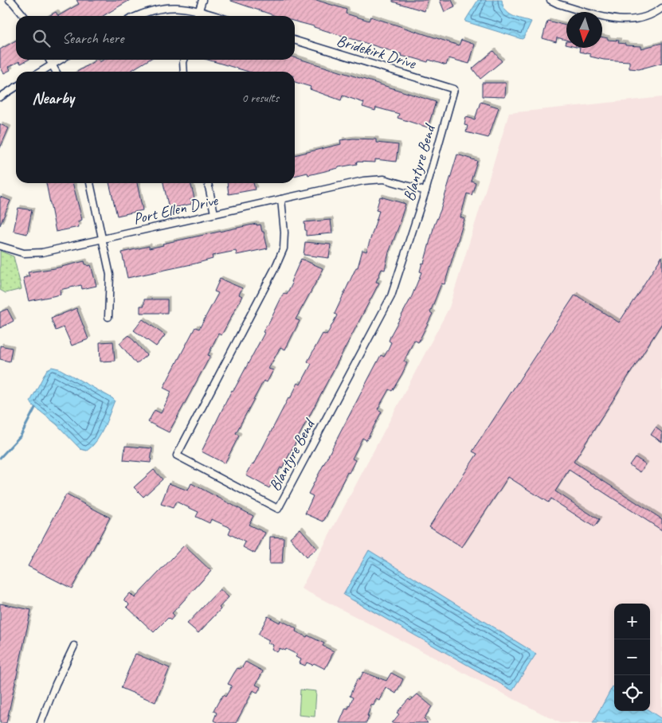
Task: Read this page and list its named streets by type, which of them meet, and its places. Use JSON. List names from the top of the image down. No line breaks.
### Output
{"streets":{"street":["Bridekirk Drive","Blantyre Bend","Port Ellen Drive"]},"crossings":[["Bridekirk Drive","Blantyre Bend"],["Blantyre Bend","Port Ellen Drive"]],"north":"bottom","page":{"search":"Search here","heading":["Nearby","0 results"],"map_buttons":["+","−"]}}
